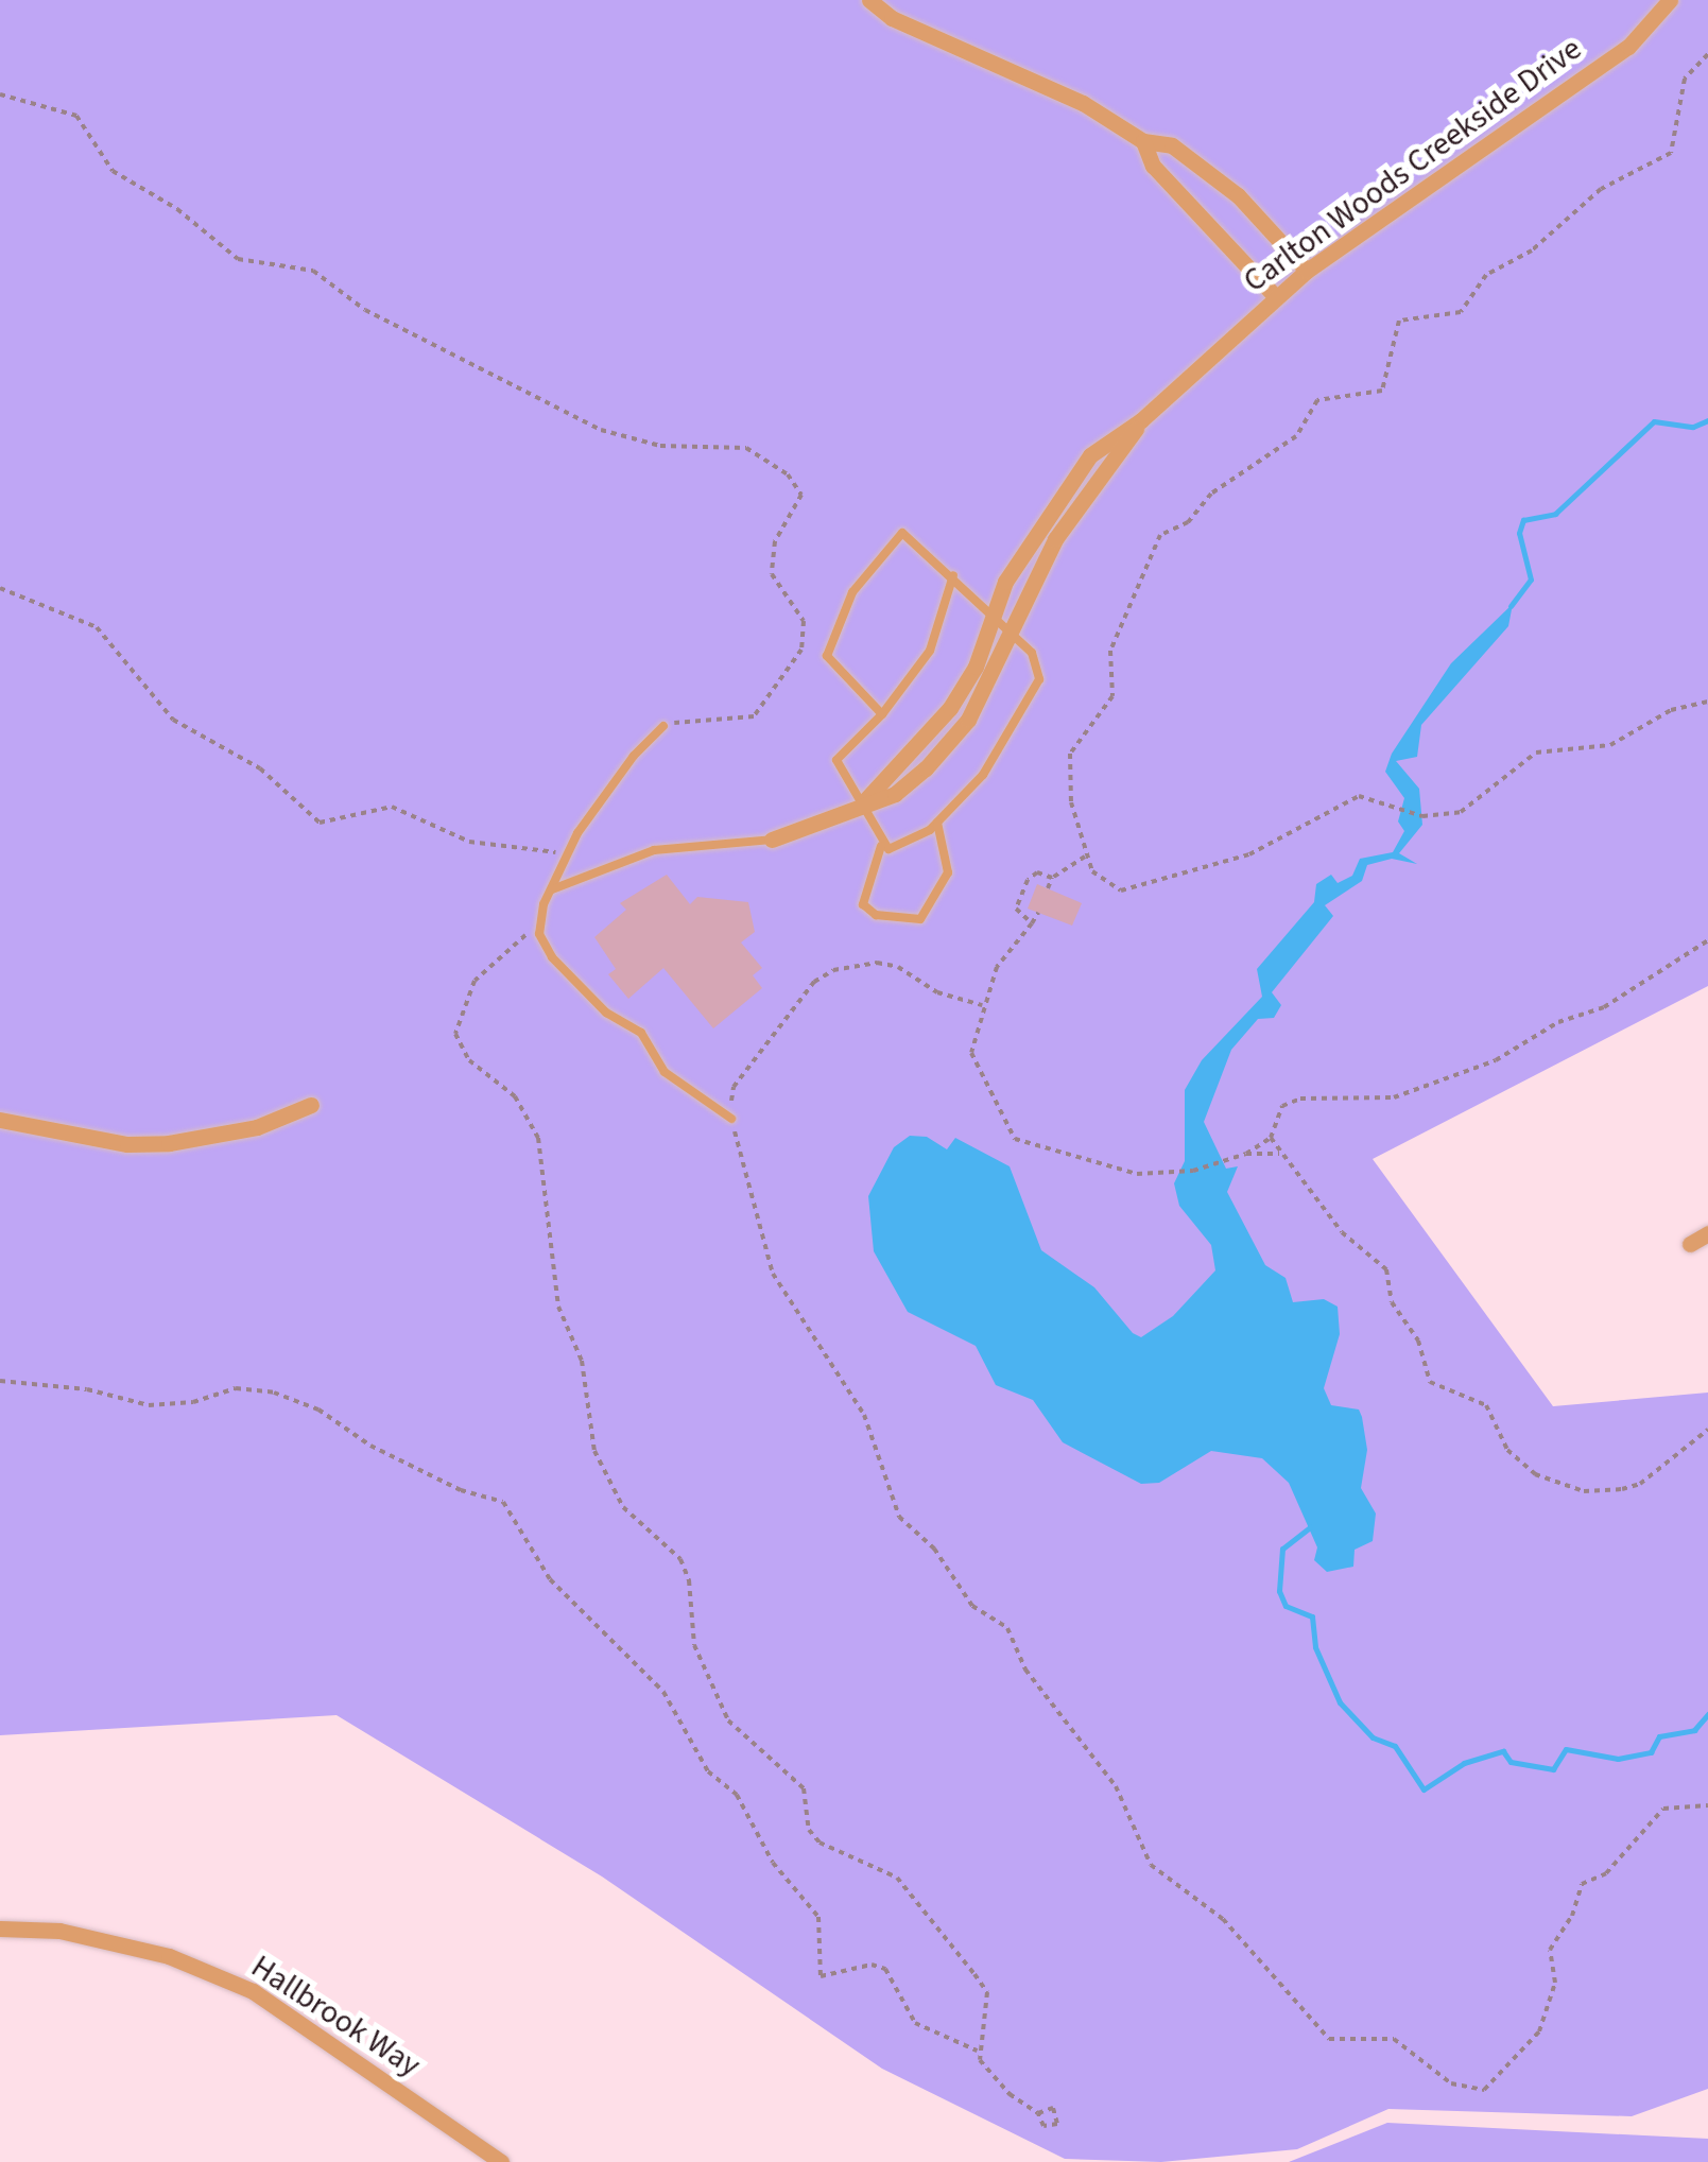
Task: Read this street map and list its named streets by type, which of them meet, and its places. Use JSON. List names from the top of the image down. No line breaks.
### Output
{"streets":{"street":["Carlton Woods Creekside Drive","Hallbrook Way"]}}
